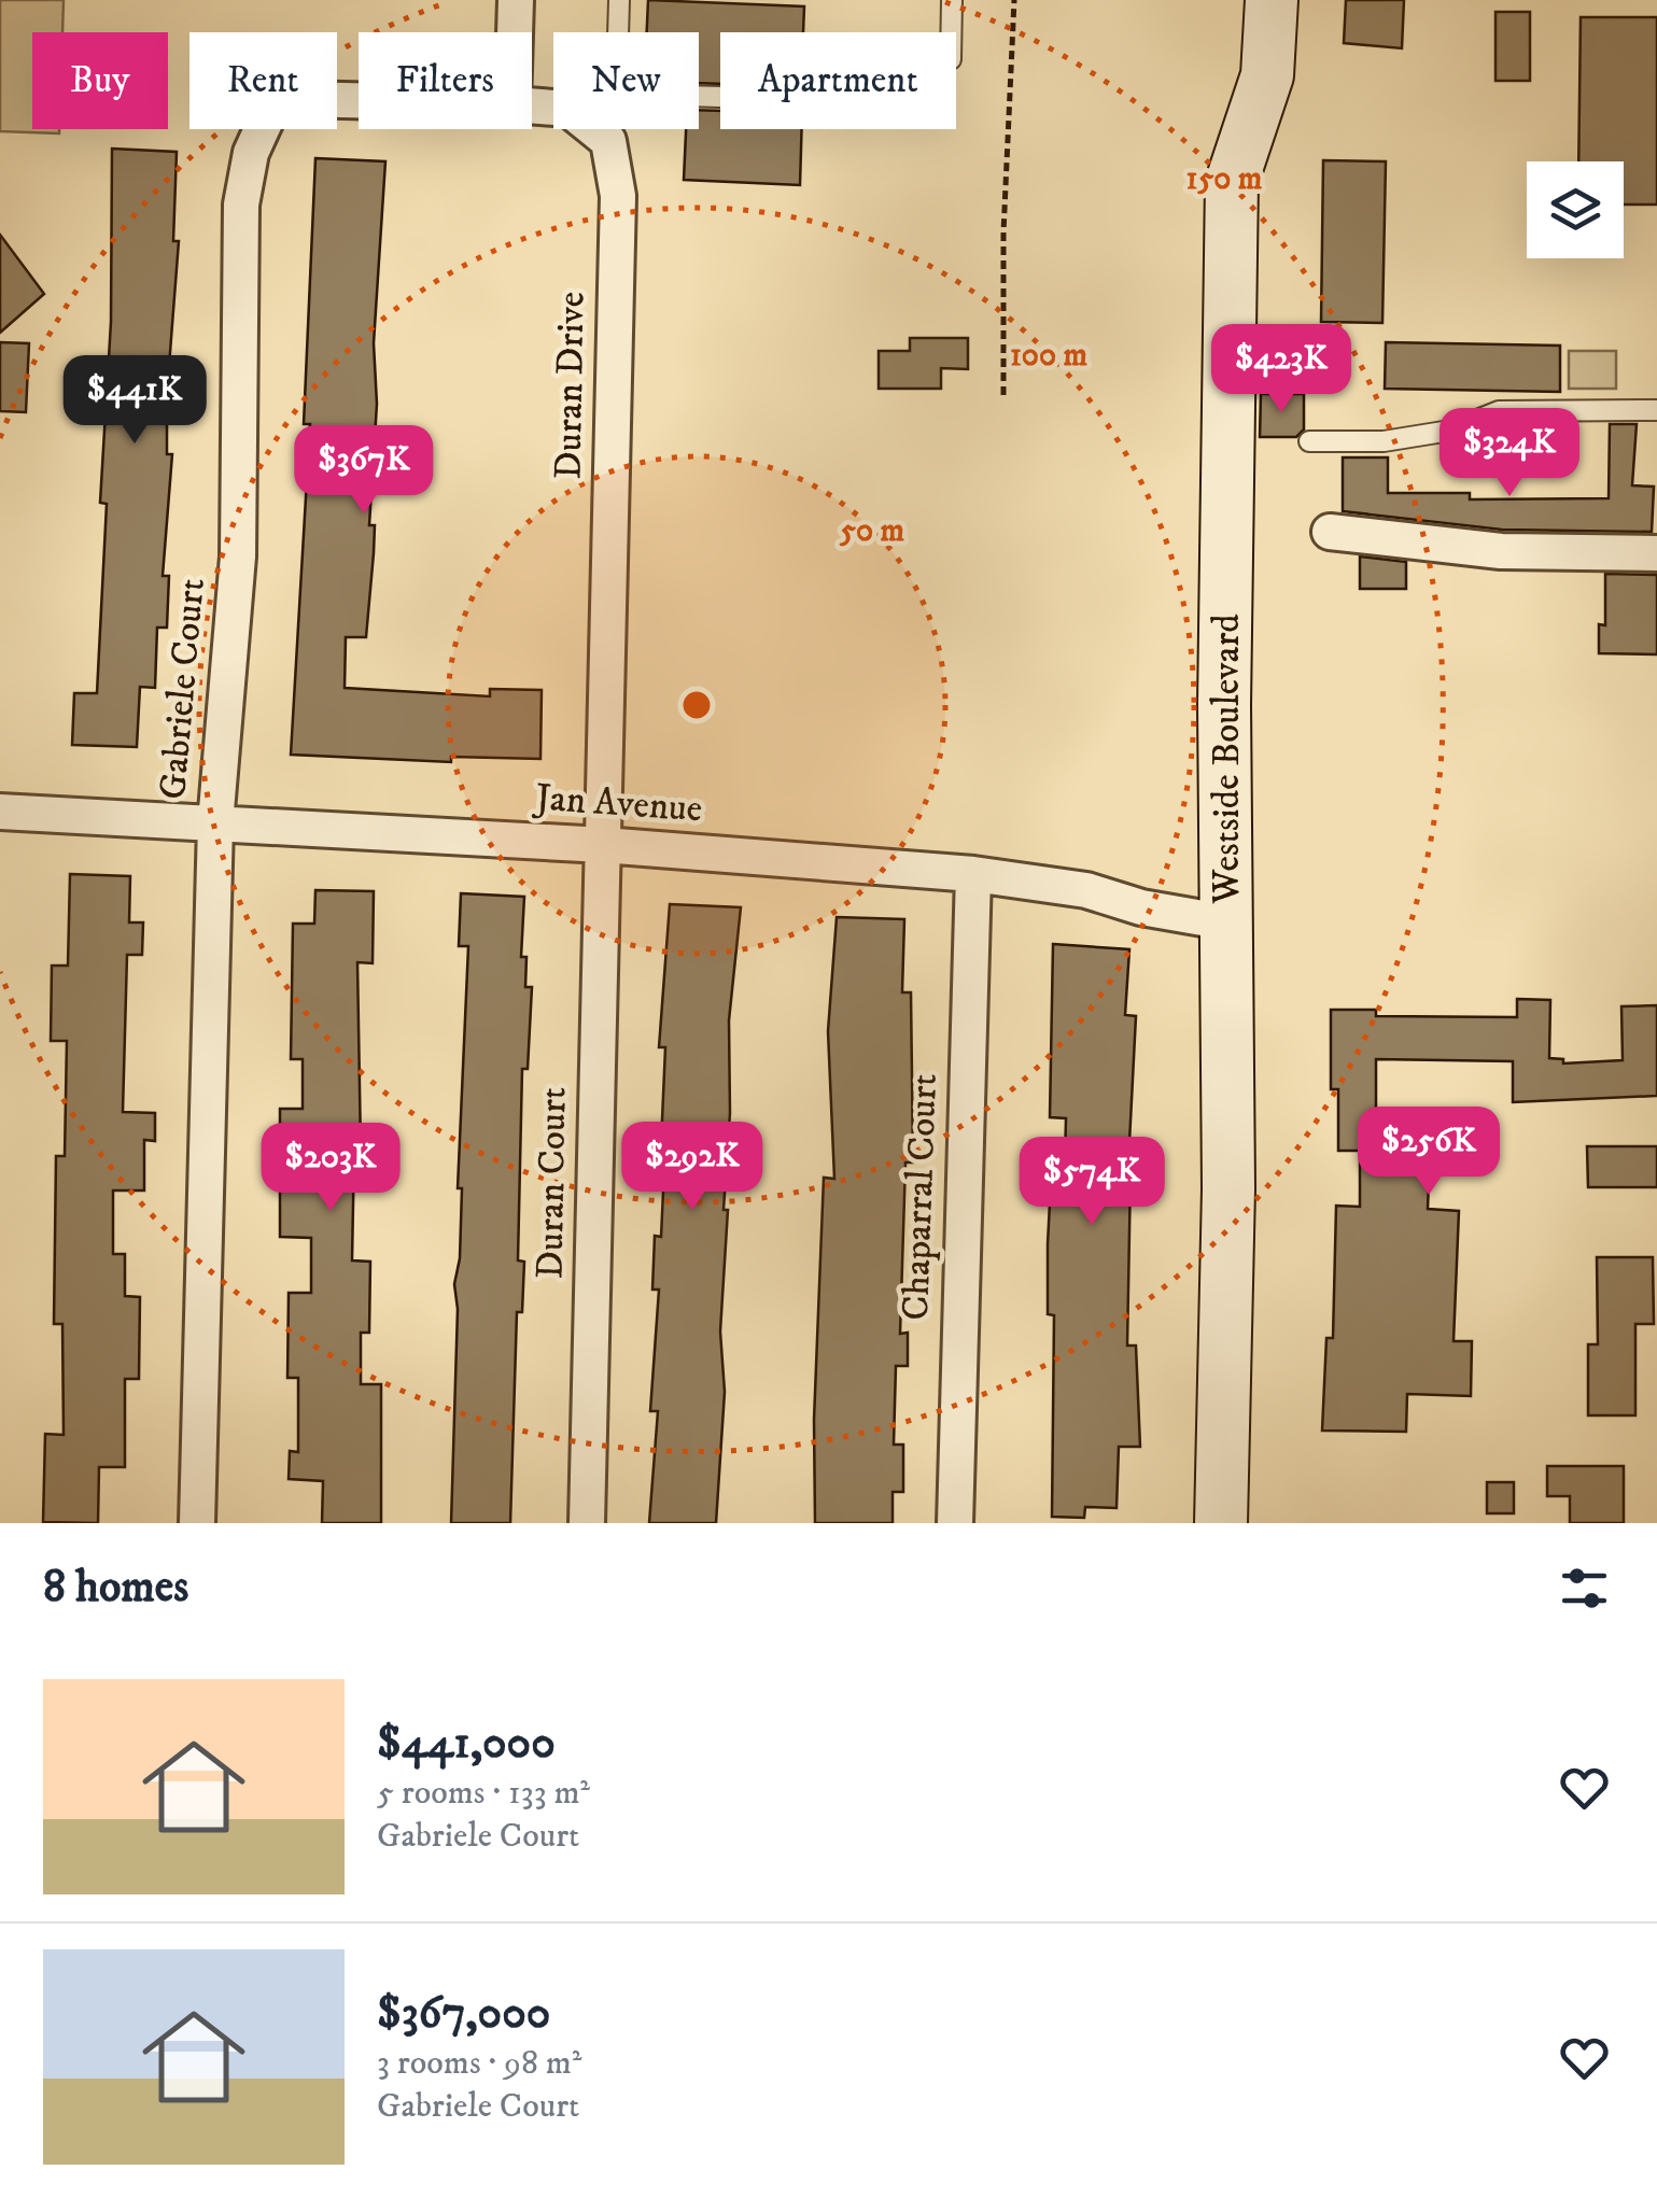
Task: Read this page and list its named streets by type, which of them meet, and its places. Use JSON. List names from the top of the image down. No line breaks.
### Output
{"streets":{"street":["Duran Drive","Gabriele Court","Westside Boulevard","Jan Avenue","Duran Court","Chaparral Court"]},"crossings":[["Duran Drive","Jan Avenue"],["Duran Drive","Duran Court"],["Gabriele Court","Jan Avenue"],["Westside Boulevard","Jan Avenue"],["Jan Avenue","Duran Court"],["Jan Avenue","Chaparral Court"]],"page":{"chip":["Buy","Rent","Filters","New","Apartment"],"price":["$423K","$441K","$324K","$367K","$256K","$292K","$203K","$574K"],"heading":"8 homes","list":[{"name":"$441,000","note":"5 rooms · 133 m² · Gabriele Court"},{"name":"$367,000","note":"3 rooms · 98 m² · Gabriele Court"}]},"rings":["150 m","100 m","50 m"]}
